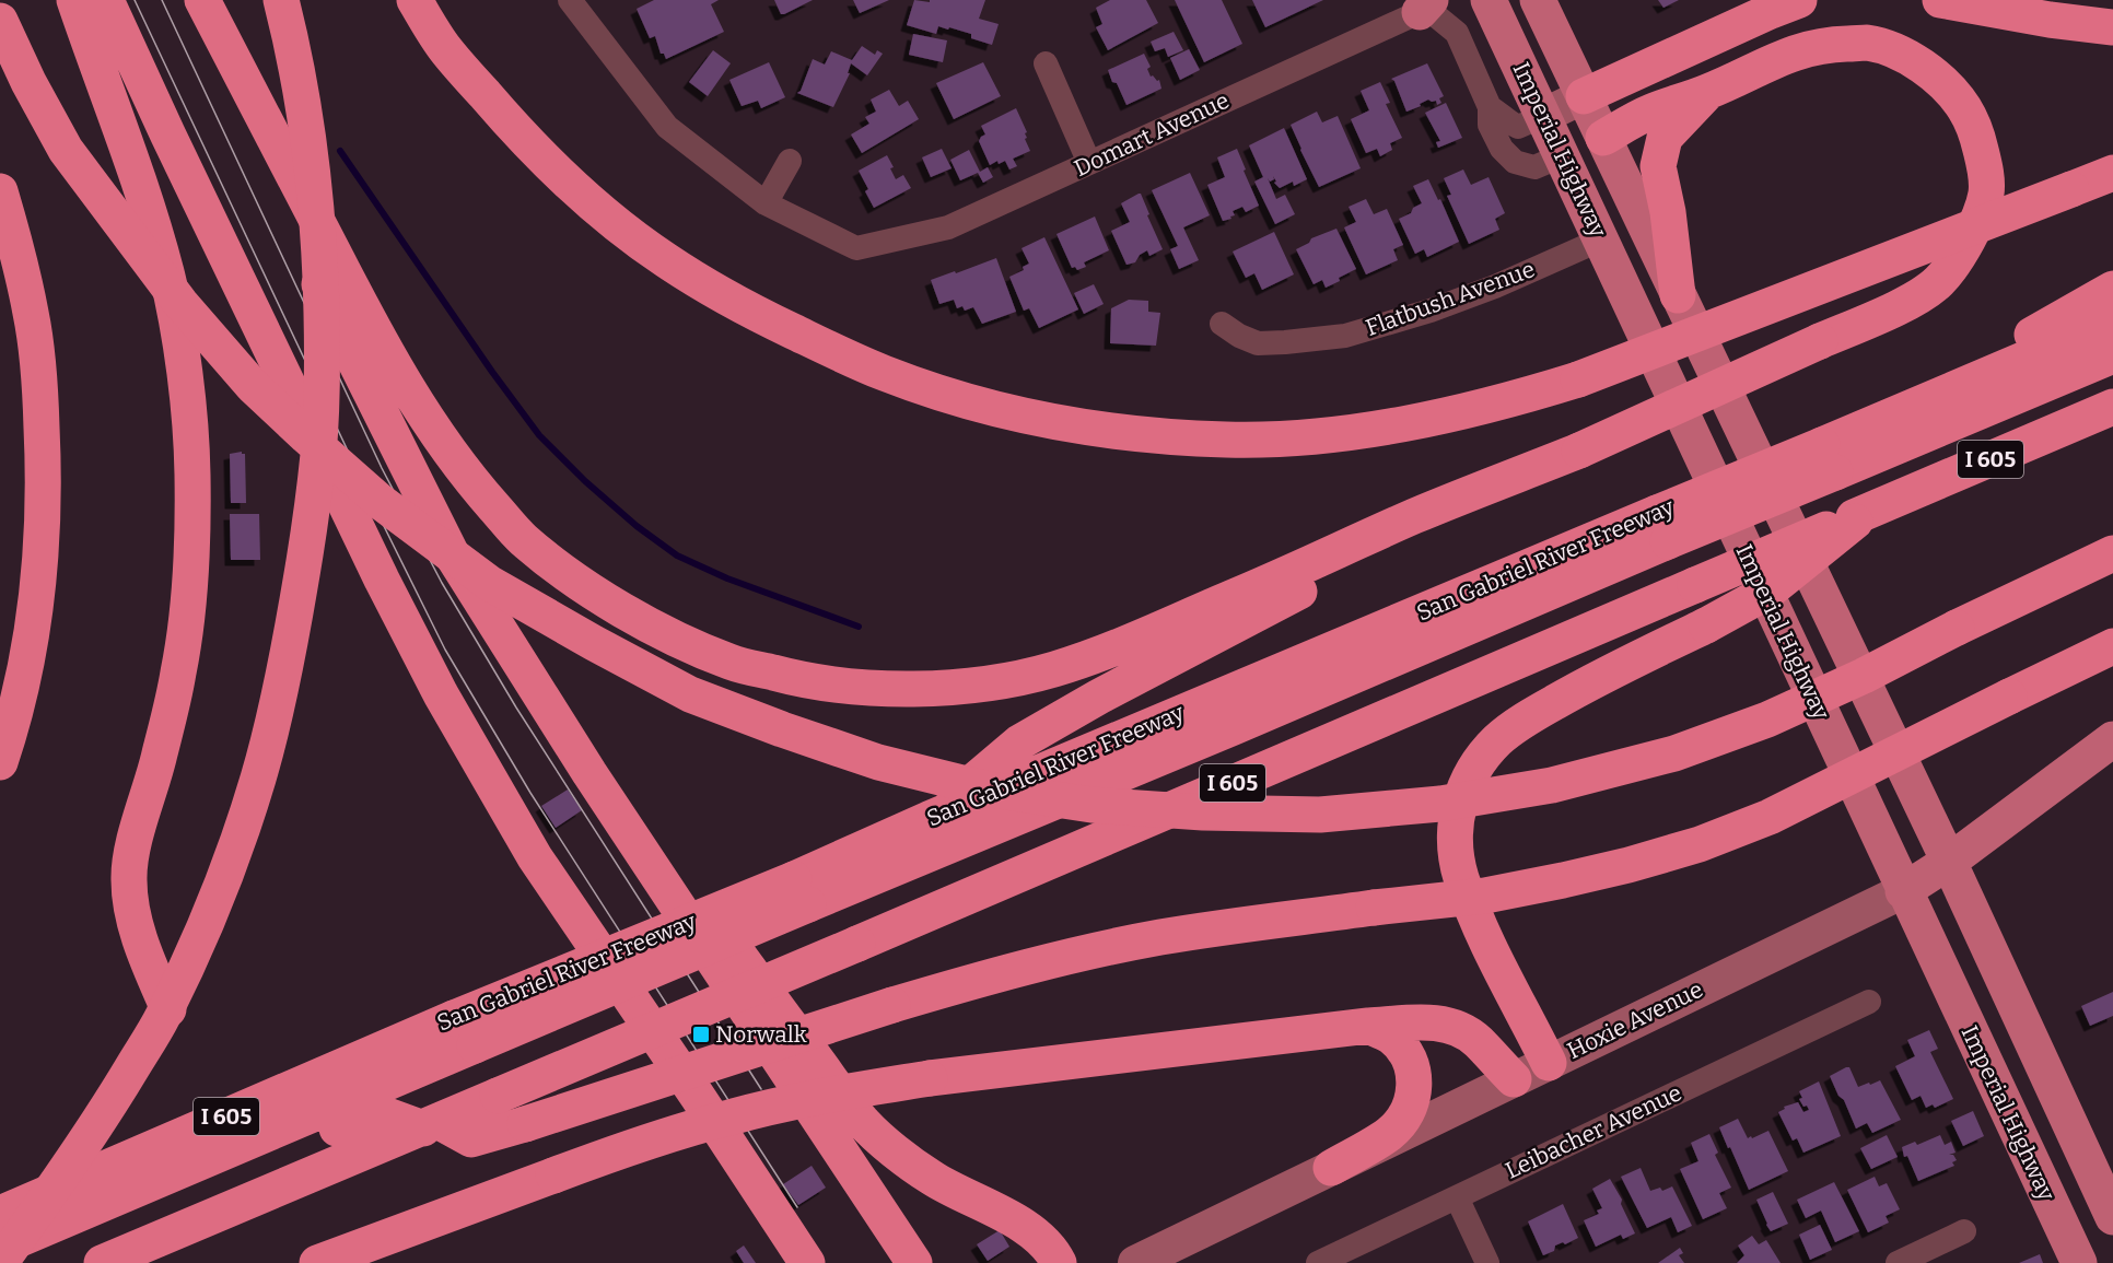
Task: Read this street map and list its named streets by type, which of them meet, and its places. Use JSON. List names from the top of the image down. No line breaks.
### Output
{"streets":{"highway":["I 605","San Gabriel River Freeway"],"main road":["Domart Avenue","Imperial Highway","Hoxie Avenue"],"street":["Flatbush Avenue","Leibacher Avenue"]},"crossings":[["Domart Avenue","Imperial Highway"],["Imperial Highway","Flatbush Avenue"],["Imperial Highway","Hoxie Avenue"]],"places":{"transit":["Norwalk"]}}
